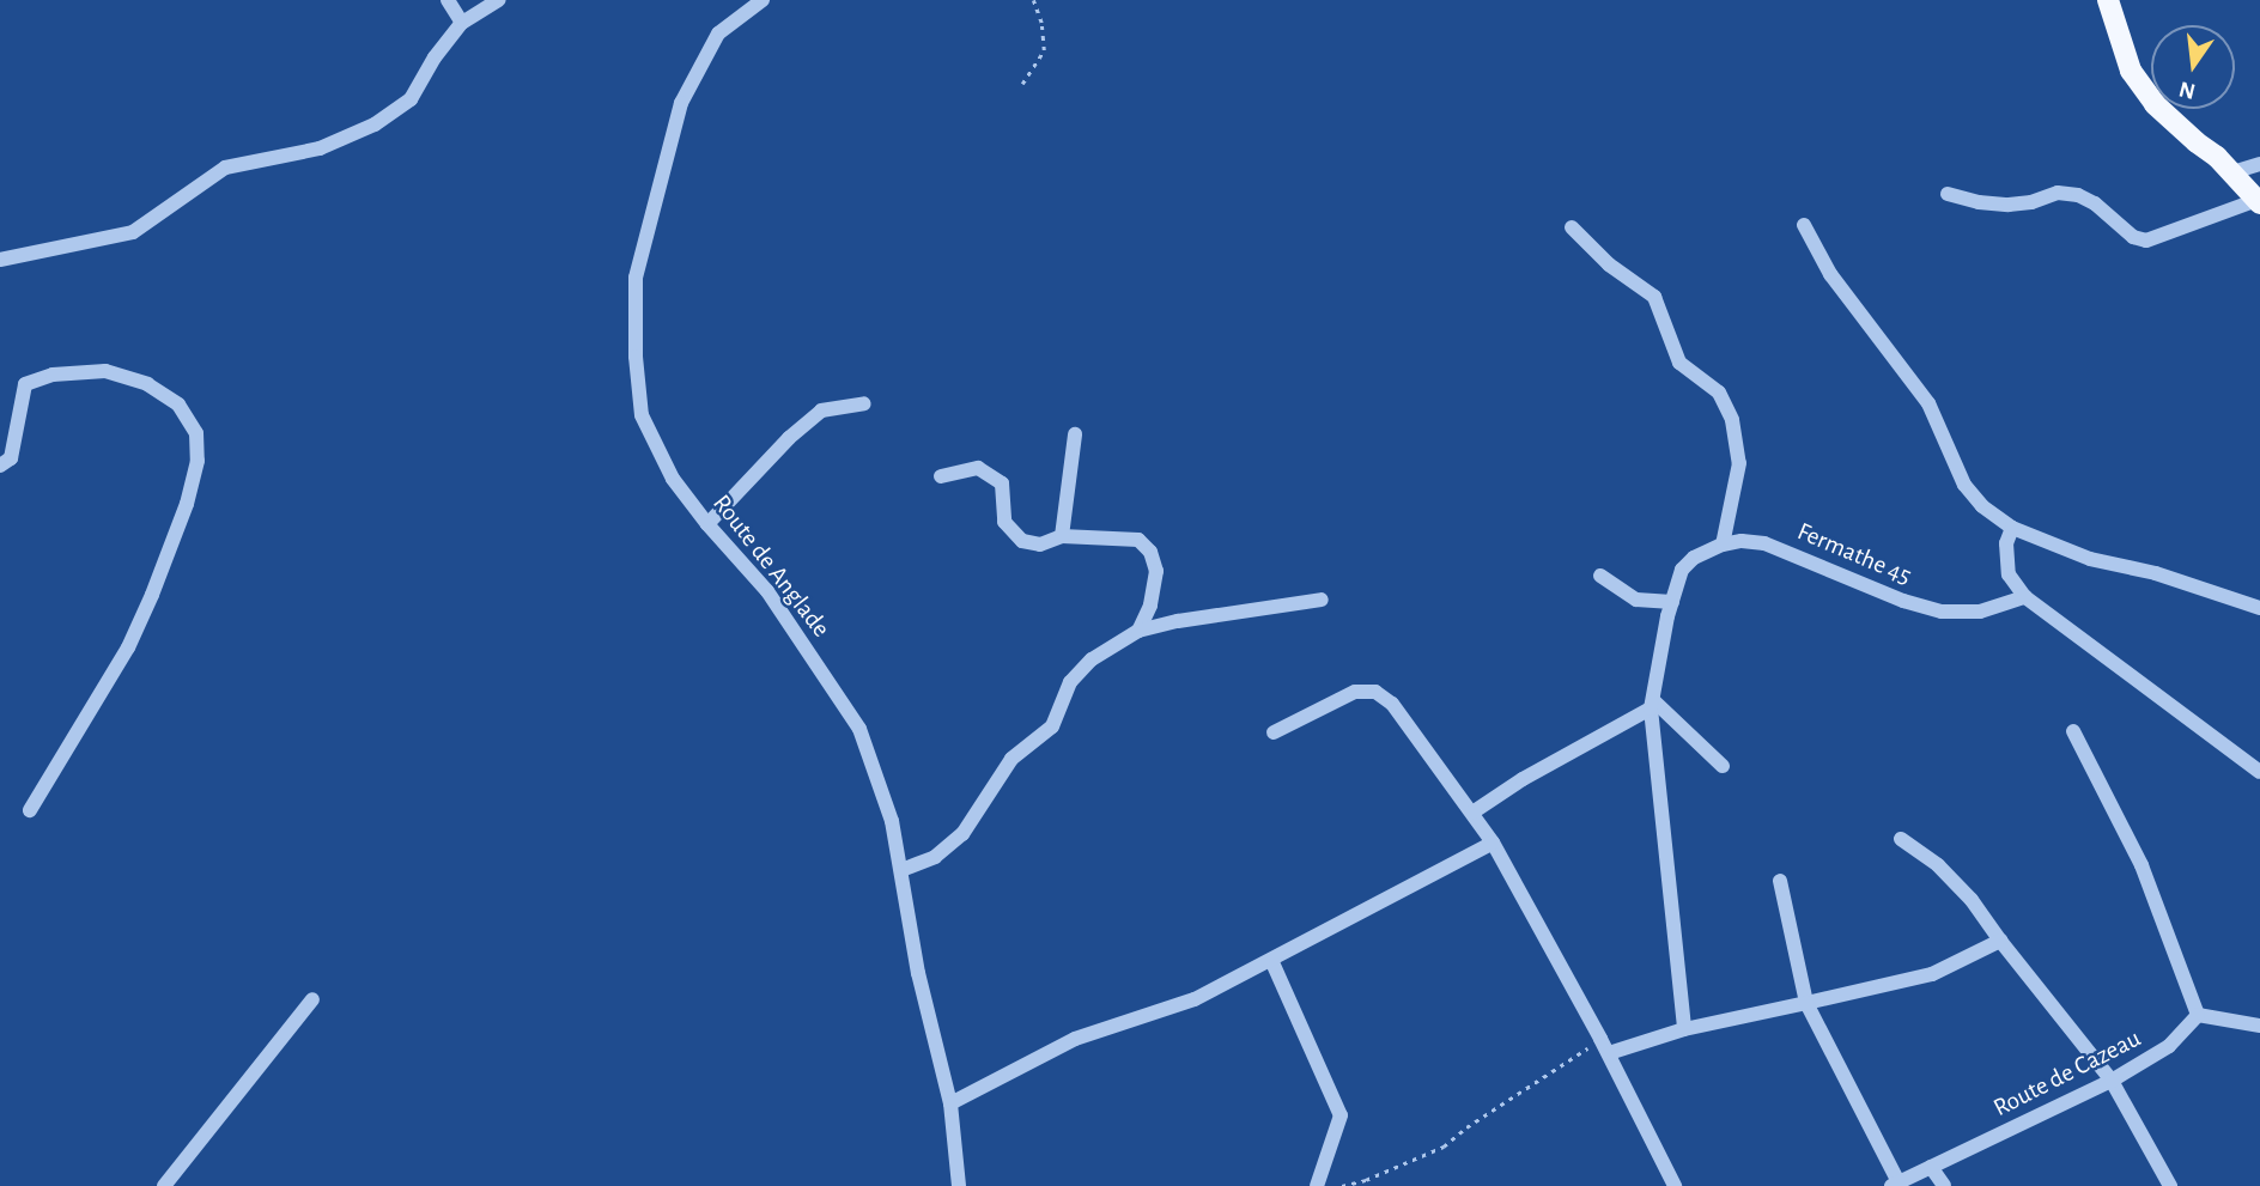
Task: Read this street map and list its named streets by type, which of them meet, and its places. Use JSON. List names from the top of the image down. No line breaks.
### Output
{"streets":{"street":["Fermathe 45","Route de Anglade","Route de Cazeau"]},"north":"bottom"}
